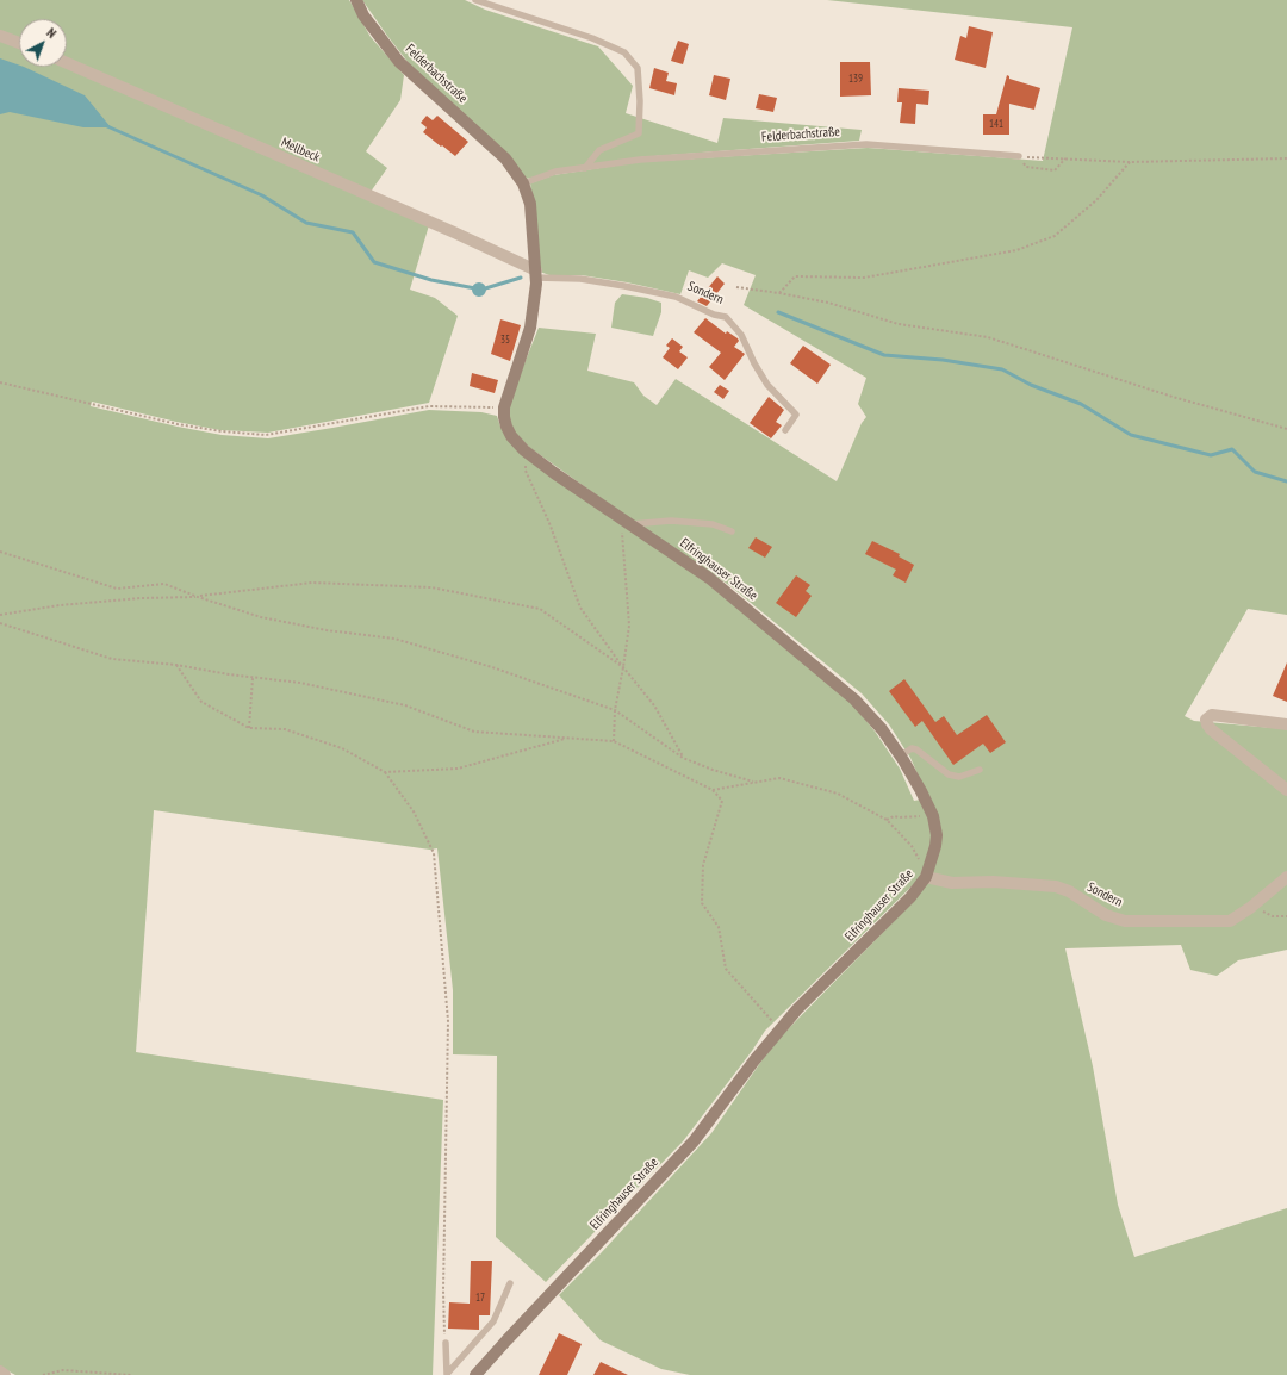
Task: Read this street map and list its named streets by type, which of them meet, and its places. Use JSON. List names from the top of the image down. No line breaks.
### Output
{"streets":{"street":["Felderbachstraße","Mellbeck","Sondern","Elfringhauser Straße"]},"crossings":[["Felderbachstraße","Mellbeck"],["Felderbachstraße","Sondern"],["Felderbachstraße","Elfringhauser Straße"],["Mellbeck","Sondern"],["Mellbeck","Elfringhauser Straße"],["Sondern","Elfringhauser Straße"]],"house_numbers":["139","141","35","17"],"north":"top right"}
